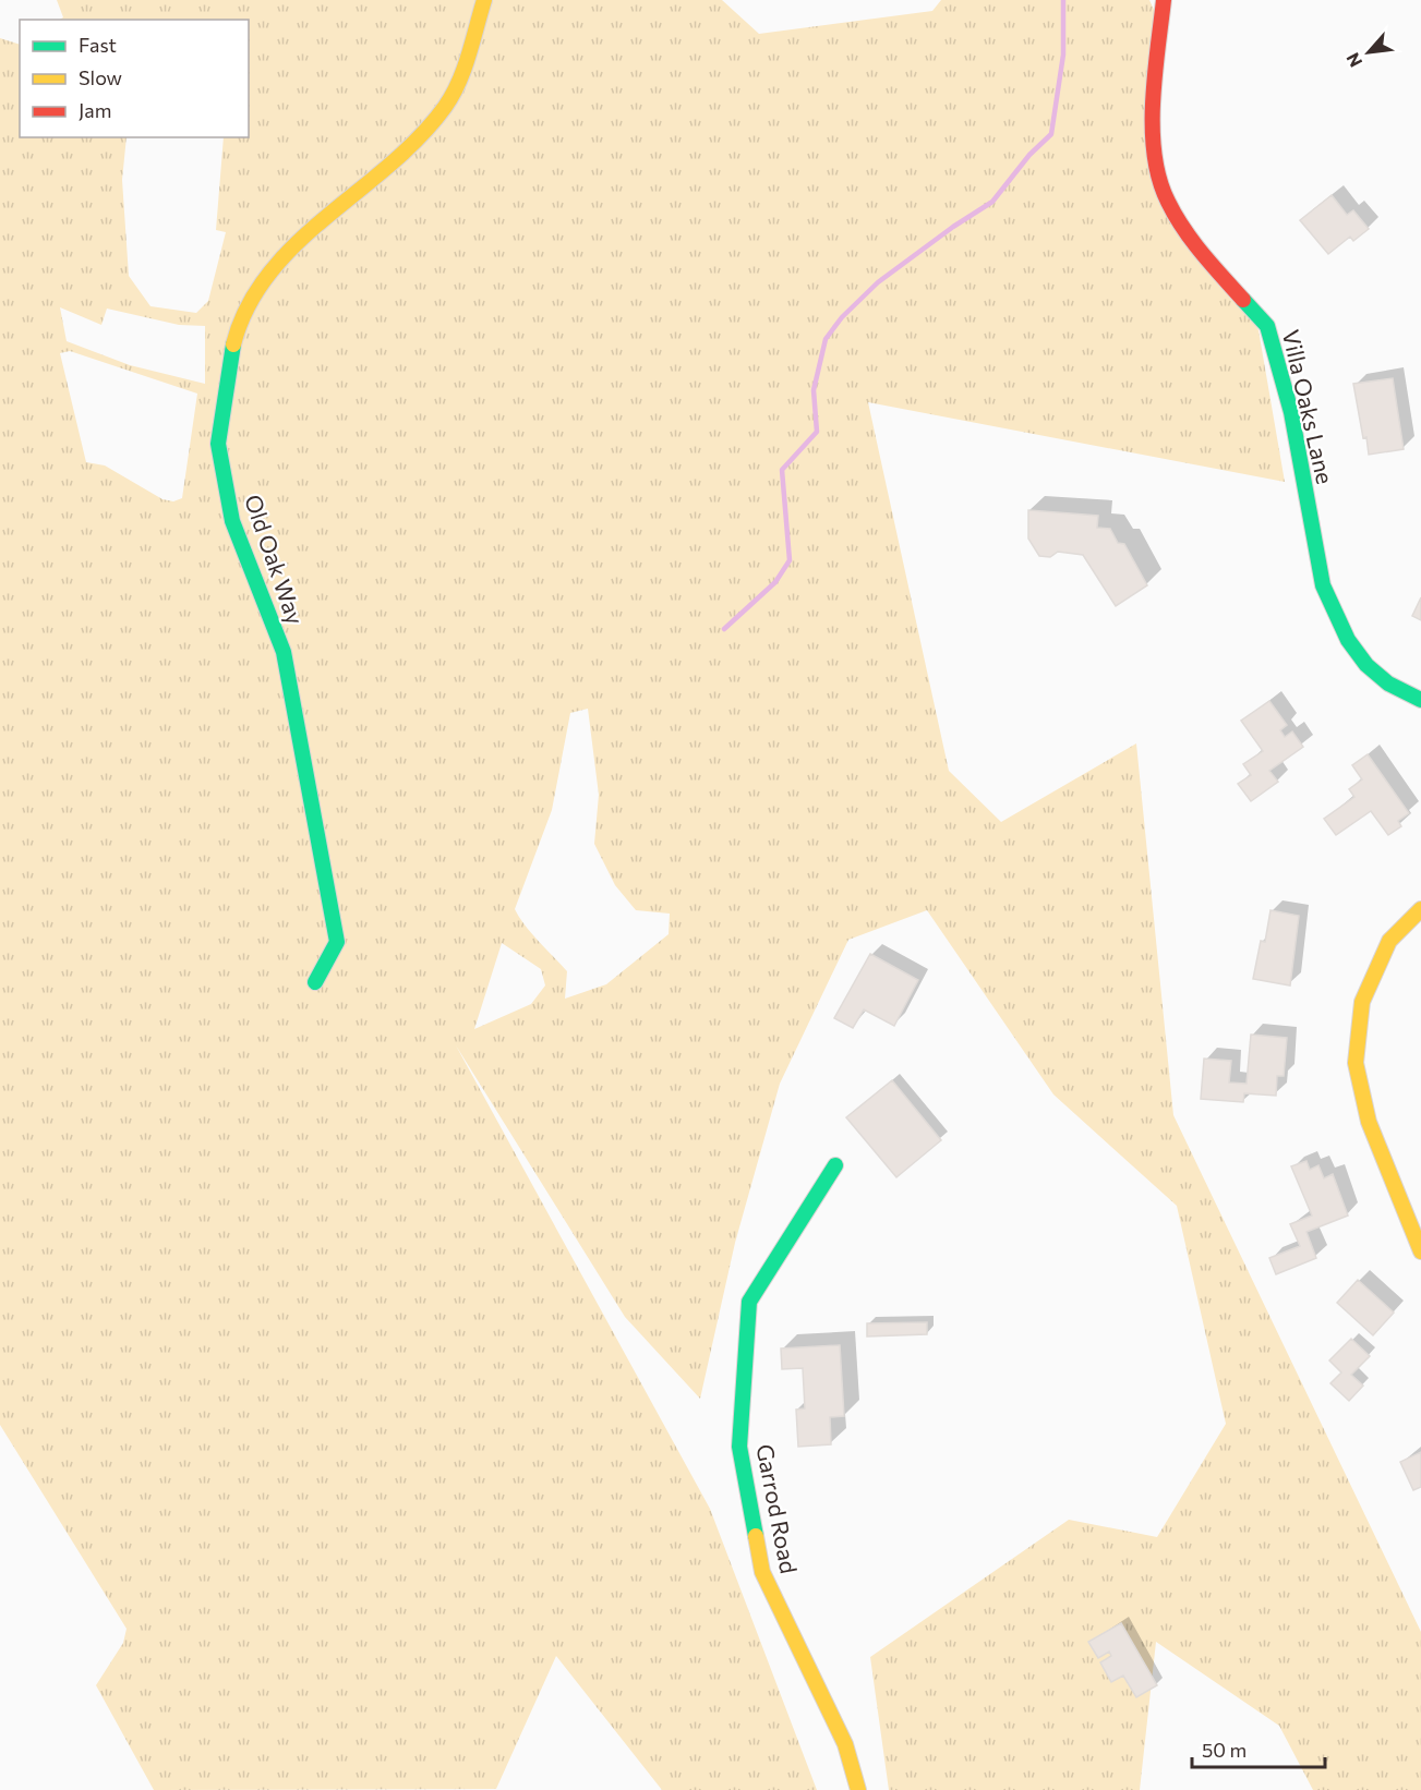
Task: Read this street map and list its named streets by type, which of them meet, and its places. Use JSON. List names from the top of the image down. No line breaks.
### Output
{"streets":{"street":["Villa Oaks Lane","Old Oak Way","Garrod Road"]},"legend":["Fast","Slow","Jam"],"scale_bar":"50 m","north":"bottom left"}
